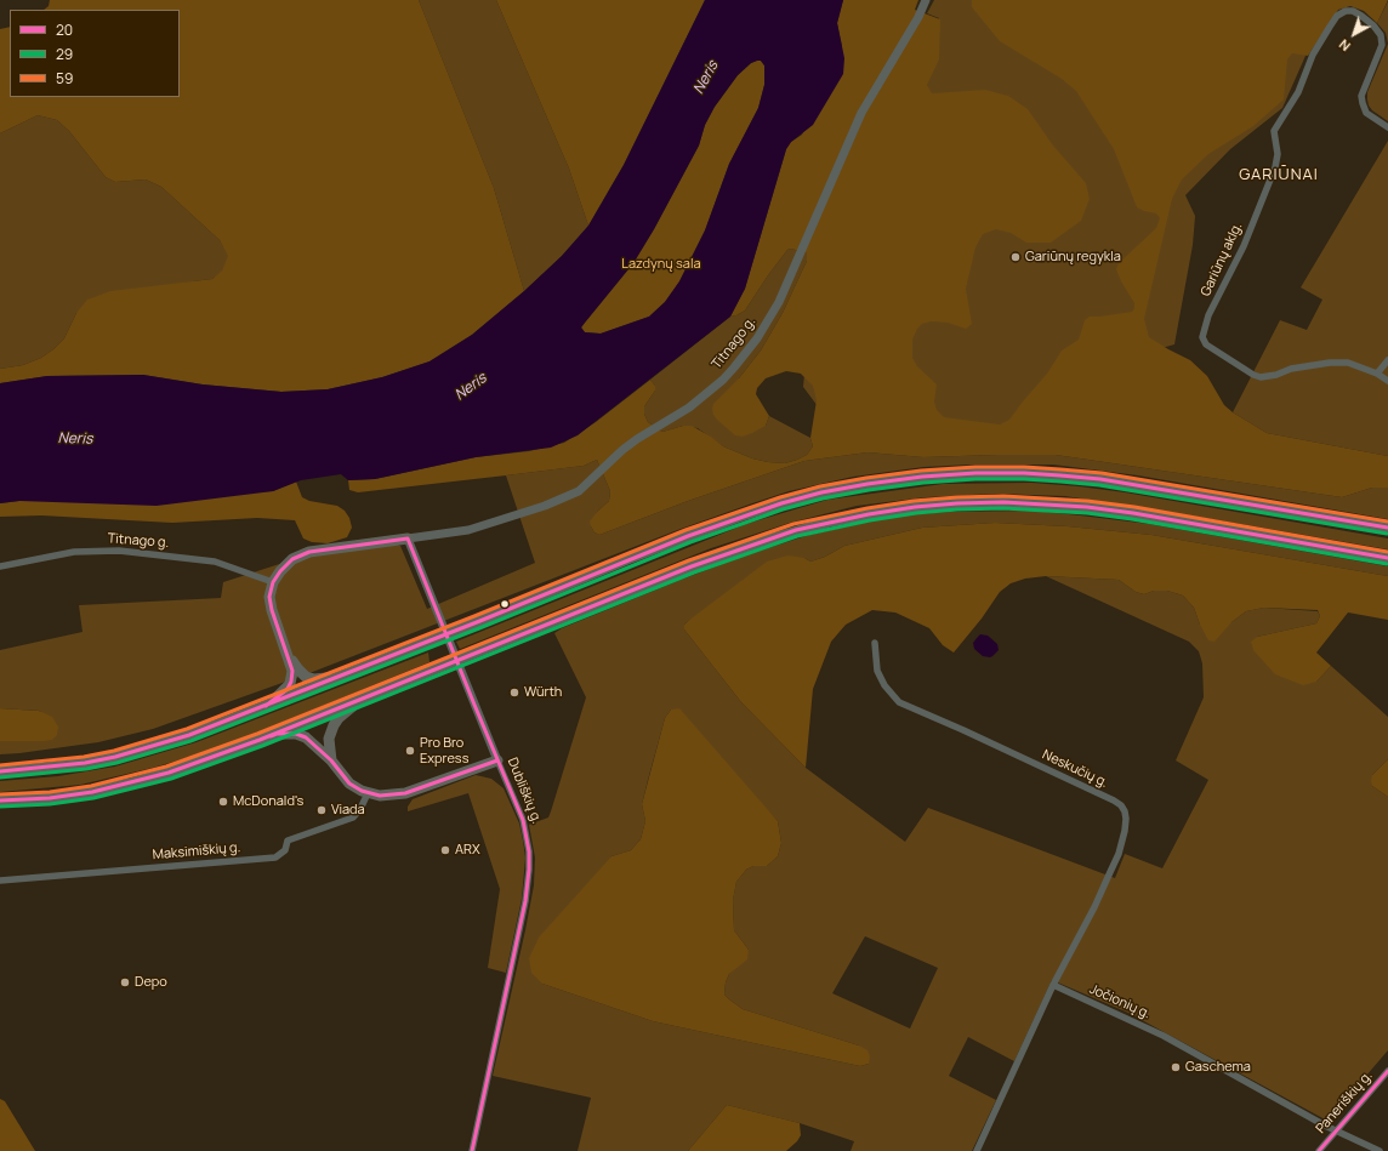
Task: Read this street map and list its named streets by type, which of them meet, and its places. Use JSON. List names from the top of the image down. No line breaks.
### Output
{"streets":{"street":["Gariūnų aklg.","Titnago g.","Neskučių g.","Dubliškių g.","Maksimiškių g.","Jočionių g.","Paneriškių g."]},"crossings":[["Titnago g.","Dubliškių g."],["Neskučių g.","Jočionių g."],["Jočionių g.","Paneriškių g."]],"districts":["GARIŪNAI"],"water":["Neris"],"parks":["Lazdynų sala"],"places":["Gariūnų regykla","Würth","Pro Bro Express","McDonald's","Viada","ARX","Depo","Gaschema"],"lines":["transit line 59","transit line 20","transit line 29"],"legend":["20","29","59"],"north":"bottom left"}
